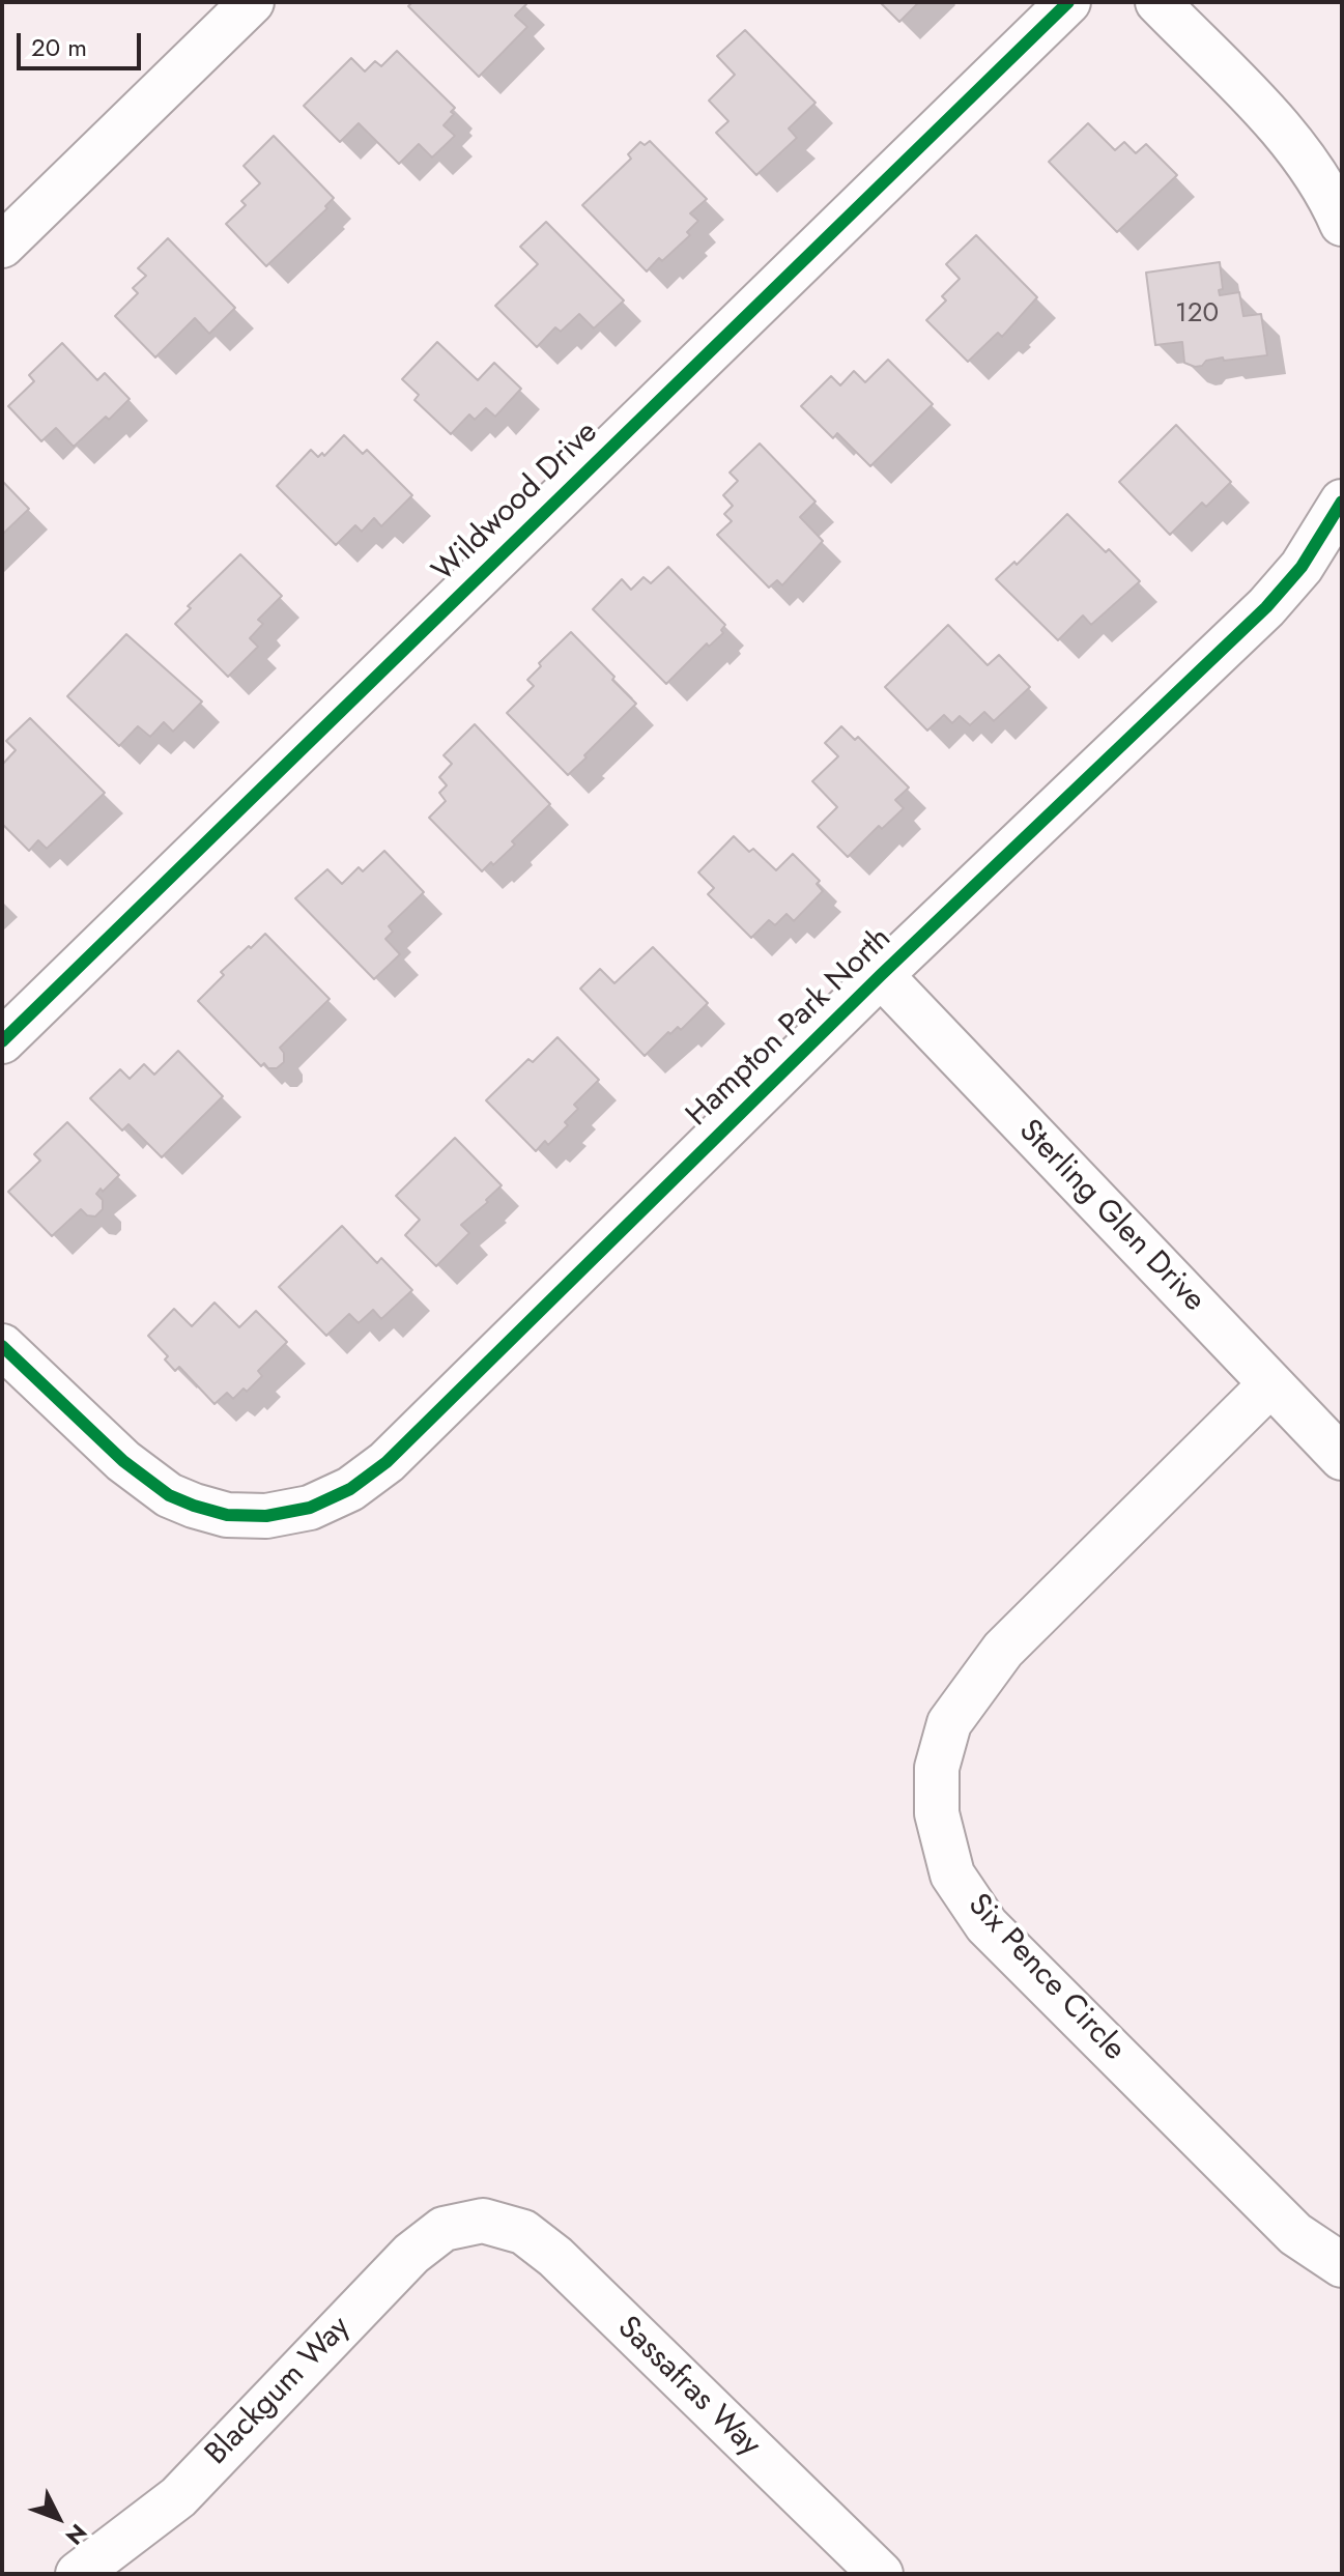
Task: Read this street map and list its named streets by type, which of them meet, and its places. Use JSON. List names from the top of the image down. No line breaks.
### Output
{"streets":{"street":["Wildwood Drive","Hampton Park North","Sterling Glen Drive","Six Pence Circle","Sassafras Way","Blackgum Way"]},"crossings":[["Hampton Park North","Sterling Glen Drive"],["Sterling Glen Drive","Six Pence Circle"],["Sassafras Way","Blackgum Way"]],"house_numbers":["120"],"scale_bar":"20 m","north":"bottom right"}
